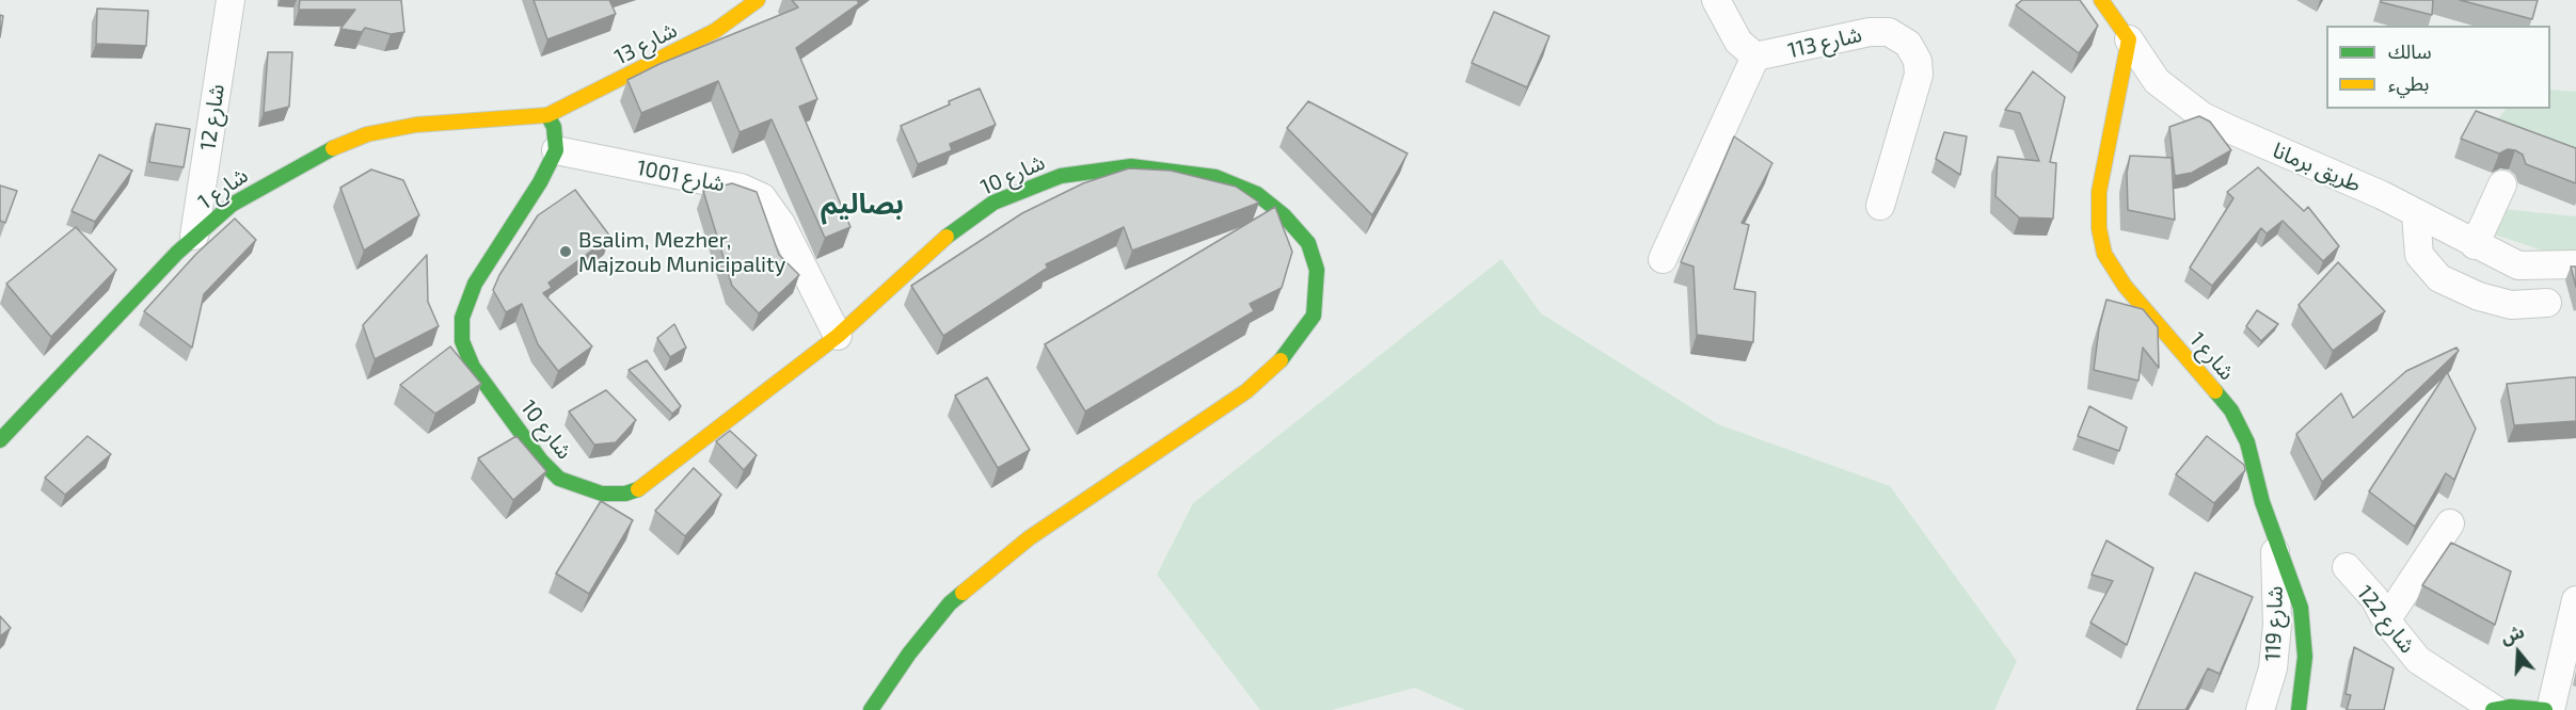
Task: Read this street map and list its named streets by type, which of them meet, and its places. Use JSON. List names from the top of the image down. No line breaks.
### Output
{"streets":{"main road":["شارع 13","طريق برمانا","شارع 10","شارع 1"],"street":["شارع 113","شارع 12","شارع 1001","شارع 122","شارع 119"]},"crossings":[["شارع 13","شارع 1"],["شارع 12","شارع 1"],["طريق برمانا","شارع 1"],["شارع 10","شارع 1001"],["شارع 1","شارع 119"]],"districts":["بصاليم"],"places":["Bsalim, Mezher, Majzoub Municipality"],"legend":["سالك","بطيء"],"north":"top"}
